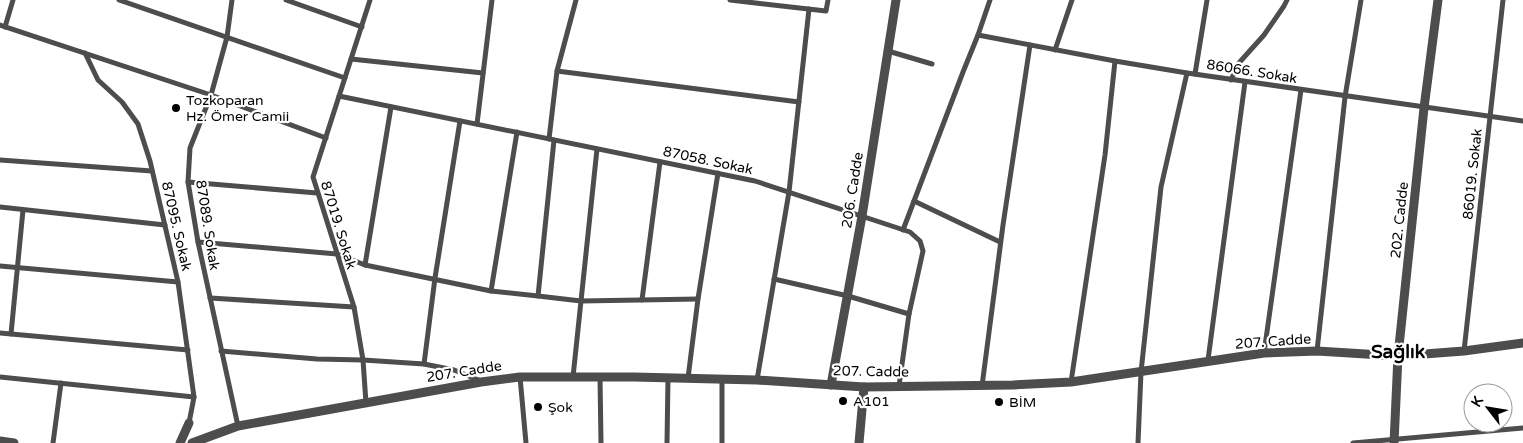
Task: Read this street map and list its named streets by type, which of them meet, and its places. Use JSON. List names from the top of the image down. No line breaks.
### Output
{"streets":{"street":["86066. Sokak","87058. Sokak","86019. Sokak","206. Cadde","202. Cadde","87089. Sokak","87019. Sokak","87095. Sokak","207. Cadde"]},"crossings":[["86066. Sokak","86019. Sokak"],["86066. Sokak","202. Cadde"],["87058. Sokak","206. Cadde"],["87058. Sokak","87019. Sokak"],["87058. Sokak","207. Cadde"],["86019. Sokak","207. Cadde"],["206. Cadde","207. Cadde"],["202. Cadde","207. Cadde"],["87089. Sokak","207. Cadde"],["87019. Sokak","207. Cadde"]],"districts":["Sağlık"],"places":["Tozkoparan Hz. Ömer Camii","A101","BİM","Şok"],"north":"top left"}
